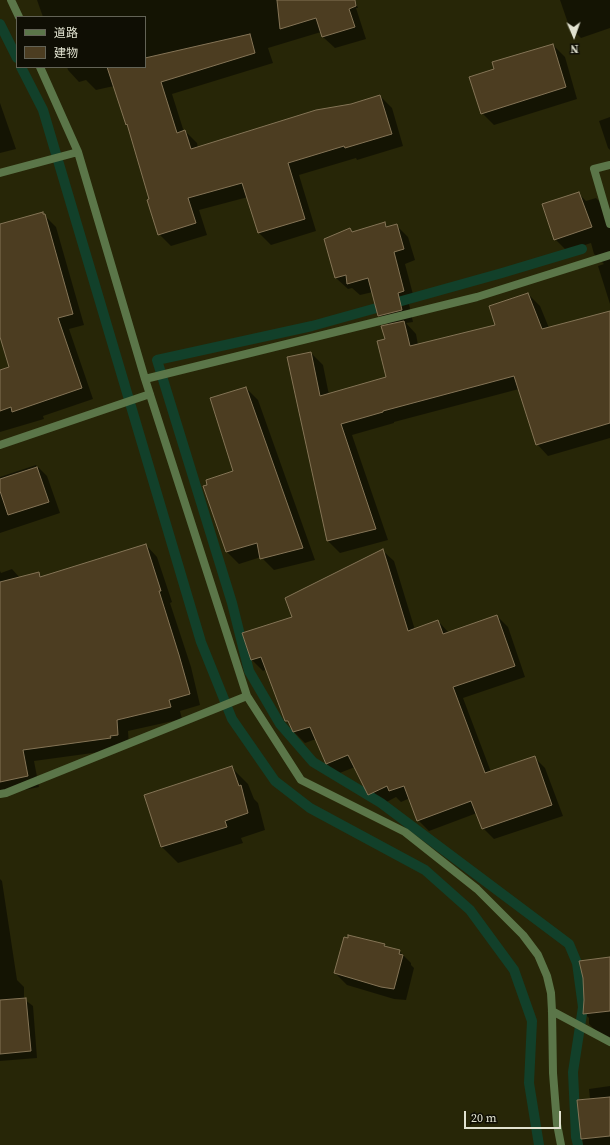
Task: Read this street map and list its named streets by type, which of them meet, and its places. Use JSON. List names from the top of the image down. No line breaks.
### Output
{"legend":["道路","建物"],"scale_bar":"20 m","north":"bottom"}
